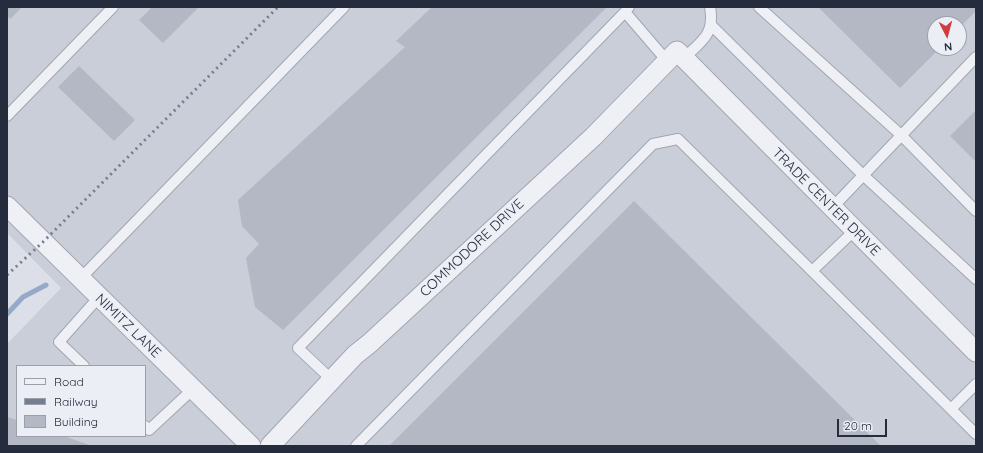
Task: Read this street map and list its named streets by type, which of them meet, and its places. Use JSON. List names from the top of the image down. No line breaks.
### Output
{"streets":{"street":["TRADE CENTER DRIVE","COMMODORE DRIVE","NIMITZ LANE"]},"crossings":[["TRADE CENTER DRIVE","COMMODORE DRIVE"]],"legend":["Road","Railway","Building"],"scale_bar":"20 m","north":"bottom"}
